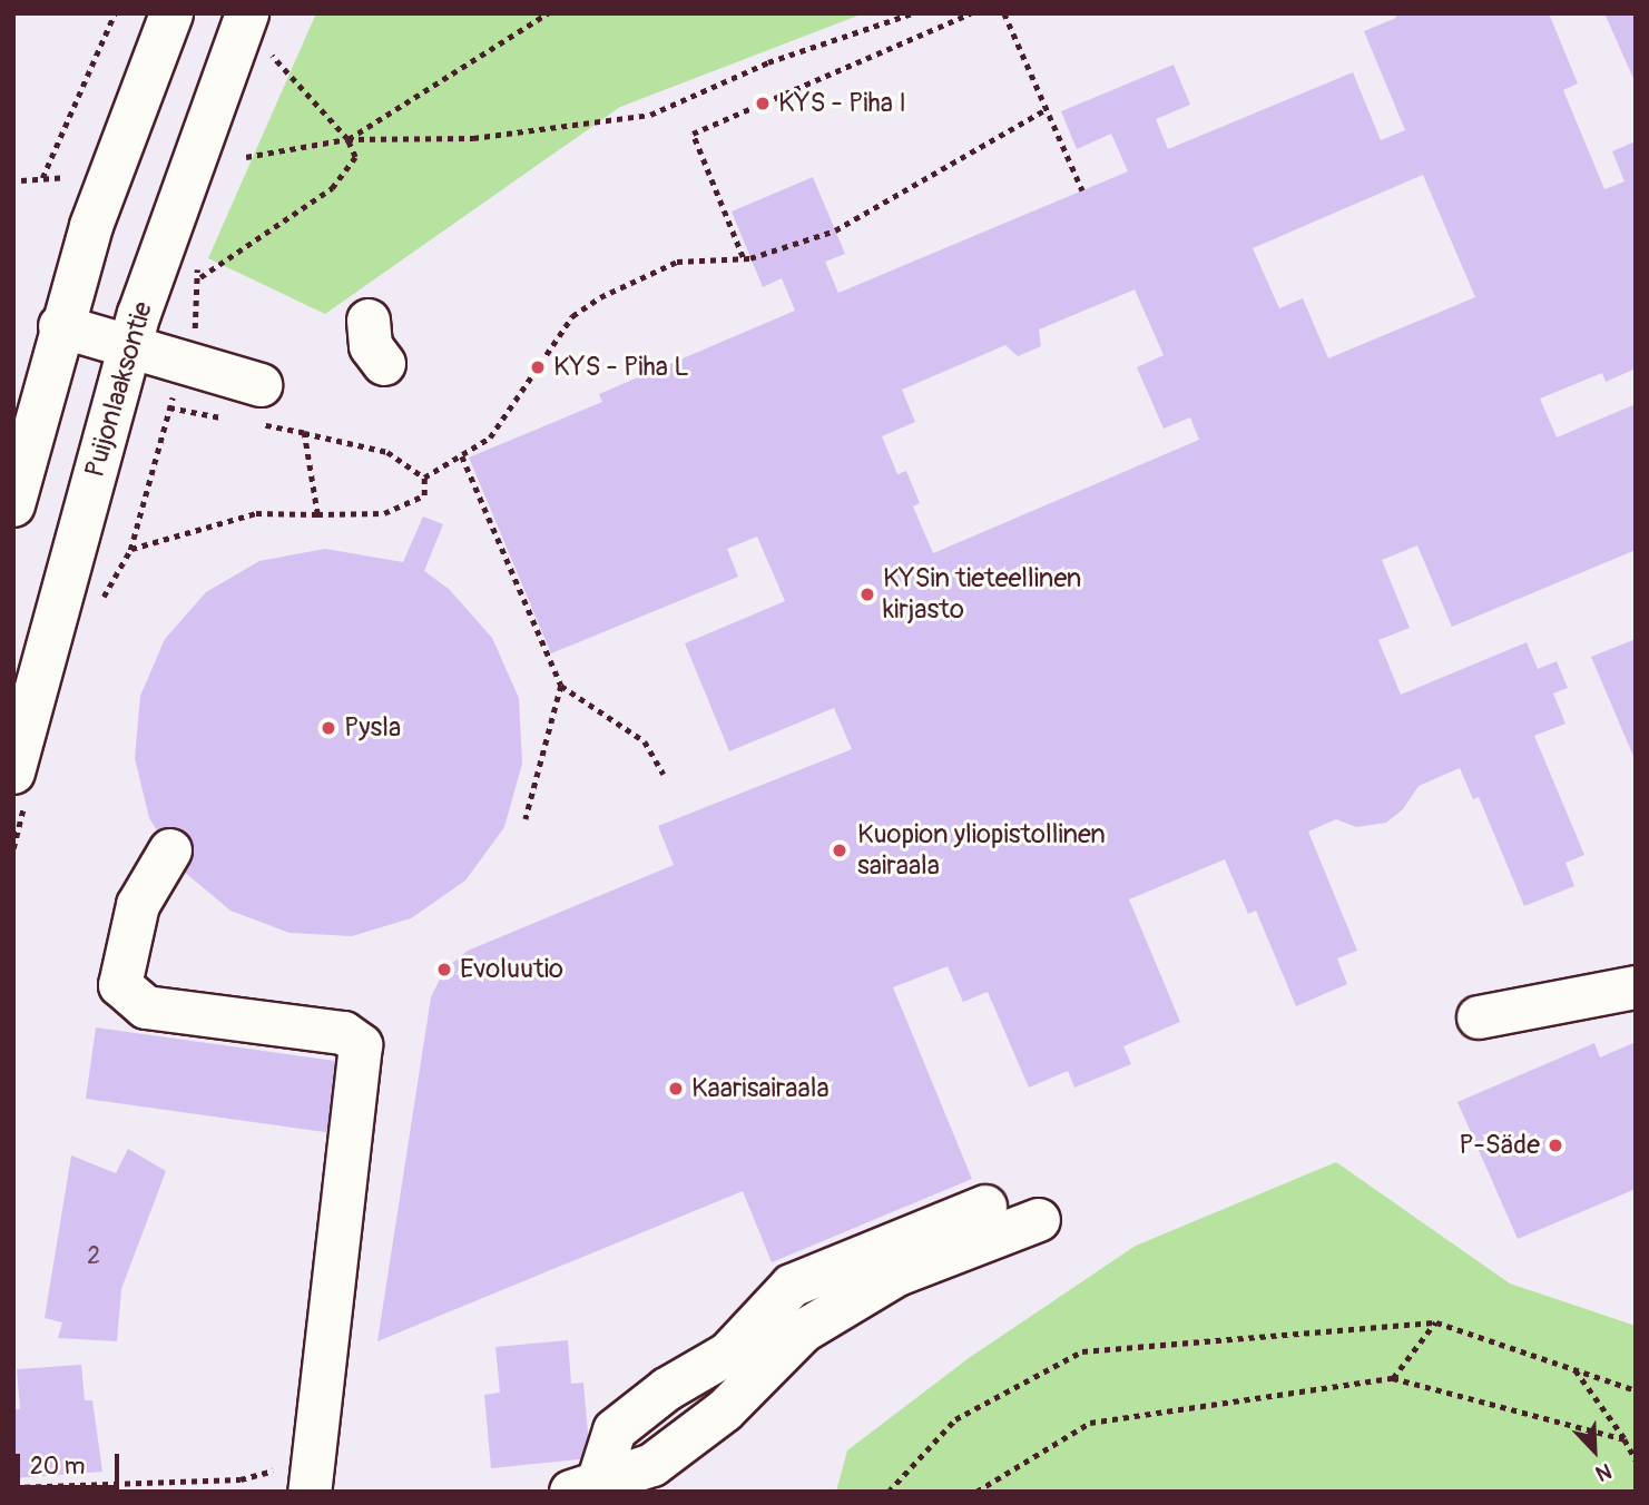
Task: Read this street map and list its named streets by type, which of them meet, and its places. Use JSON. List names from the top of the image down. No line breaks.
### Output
{"streets":{"main road":["Puijonlaaksontie"]},"places":["KYS - Piha I","KYS - Piha L","KYSin tieteellinen kirjasto","Pysla","Kuopion yliopistollinen sairaala","Evoluutio","Kaarisairaala","P-Säde"],"house_numbers":["2"],"scale_bar":"20 m","north":"bottom right"}
